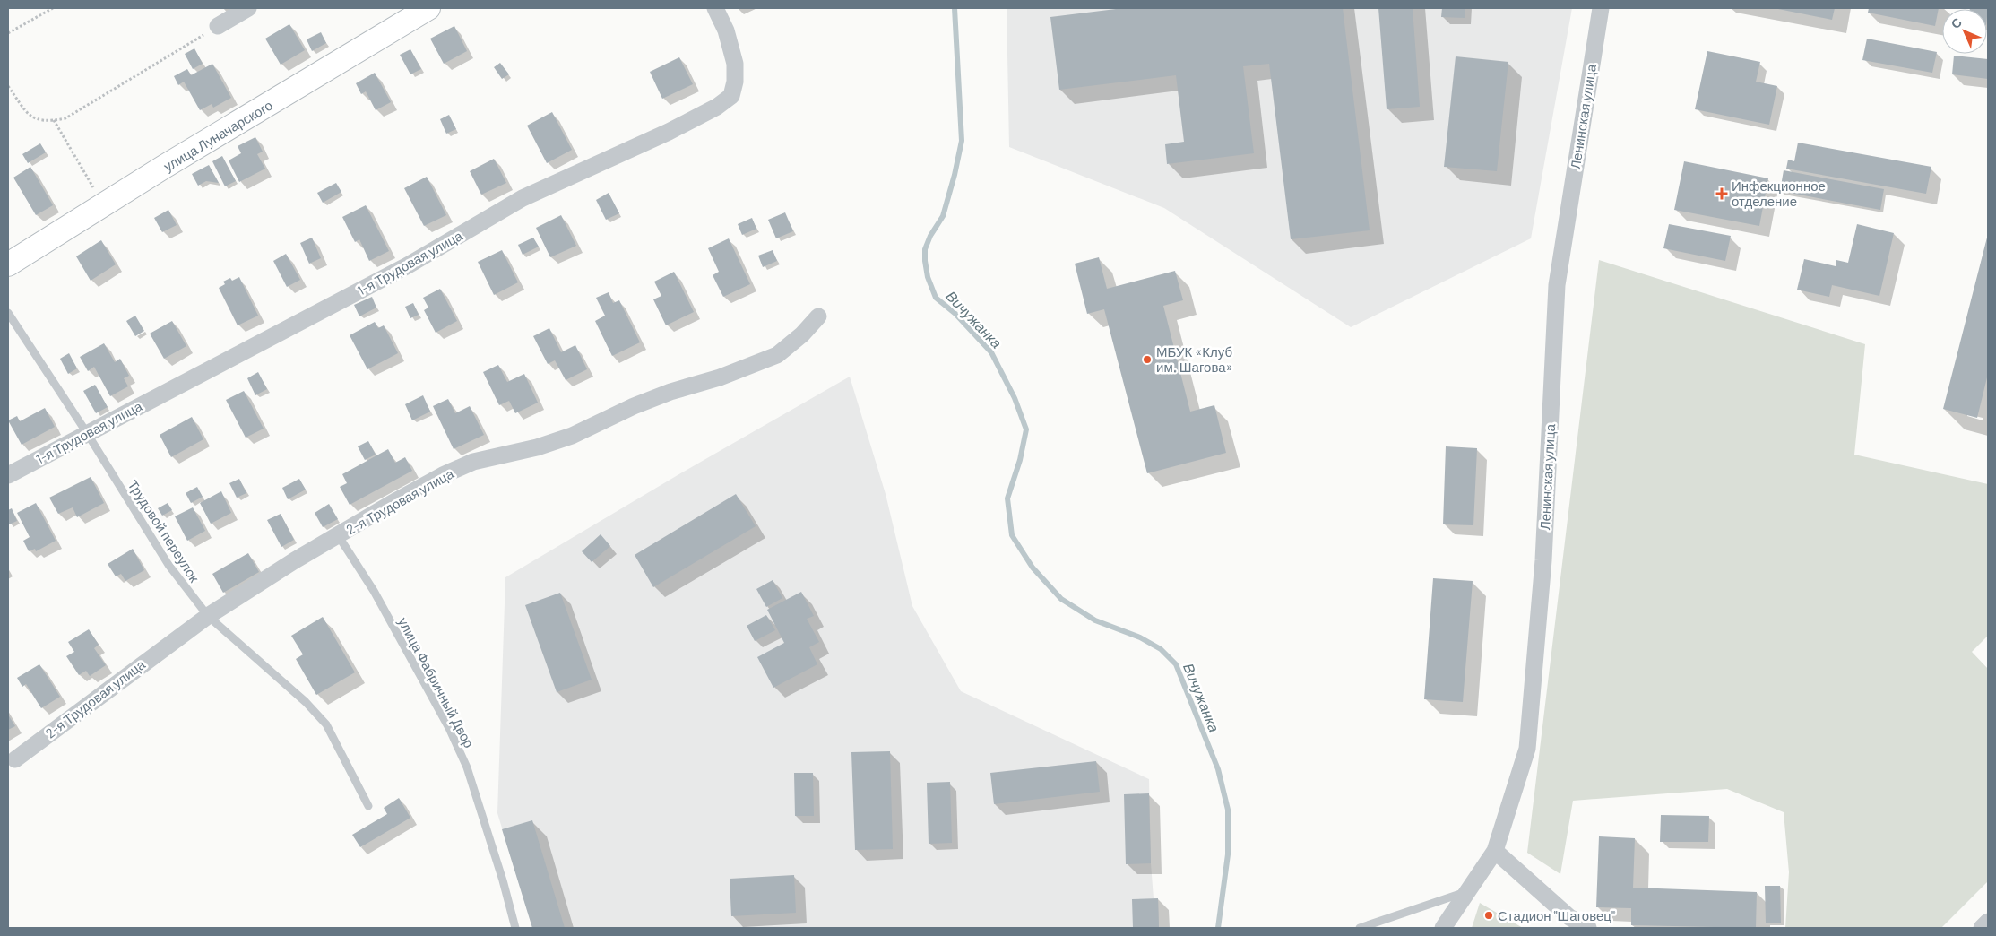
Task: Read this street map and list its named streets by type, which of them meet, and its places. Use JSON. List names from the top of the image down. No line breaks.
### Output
{"streets":{"main road":["улица Луначарского"],"street":["Ленинская улица","1-я Трудовая улица","2-я Трудовая улица"],"lane":["Трудовой переулок","улица Фабричный Двор"]},"crossings":[["1-я Трудовая улица","Трудовой переулок"],["2-я Трудовая улица","Трудовой переулок"],["2-я Трудовая улица","улица Фабричный Двор"]],"water":["Вичужанка"],"places":{"health":["Инфекционное отделение"],"other":["МБУК «Клуб им. Шагова»","Стадион \"Шаговец\""]},"north":"top left"}
